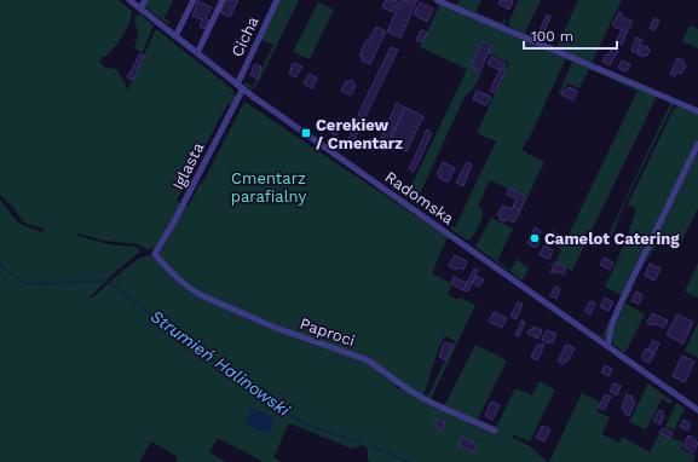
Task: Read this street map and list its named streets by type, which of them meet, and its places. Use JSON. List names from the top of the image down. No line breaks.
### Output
{"streets":{"street":["Cicha","Iglasta","Radomska","Paproci"]},"crossings":[["Cicha","Radomska"],["Iglasta","Radomska"],["Iglasta","Paproci"]],"water":["Strumień Halinowski"],"parks":["Cmentarz parafialny"],"places":{"transit":["Cerekiew / Cmentarz"],"other":["Camelot Catering"]},"scale_bar":"100 m"}
